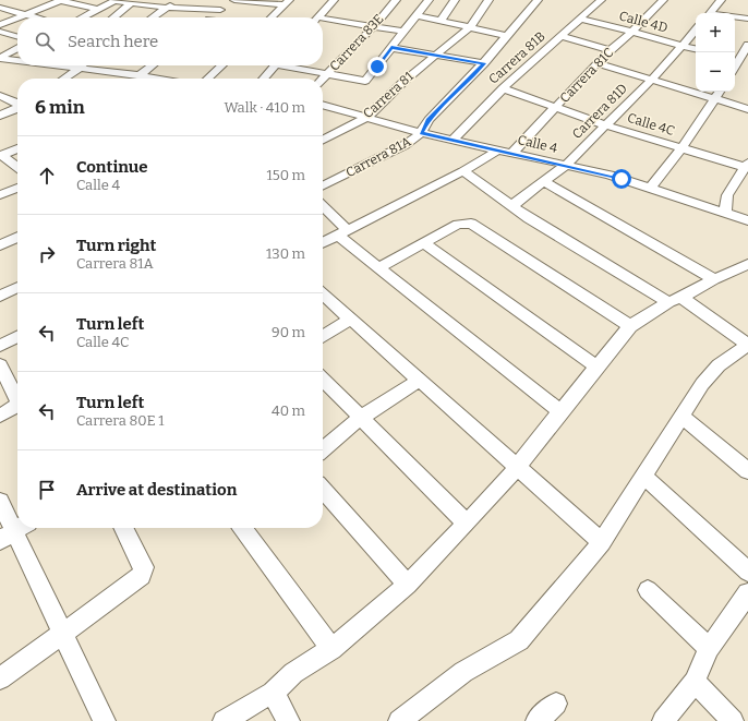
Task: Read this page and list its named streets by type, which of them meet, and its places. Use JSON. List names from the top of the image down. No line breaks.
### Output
{"streets":{"street":["Calle 4D","Carrera 83E","Carrera 81B","Carrera 81C","Carrera 81","Carrera 81D","Calle 4C","Calle 4","Carrera 81A"]},"crossings":[["Calle 4D","Carrera 81B"],["Calle 4D","Carrera 81C"],["Calle 4D","Carrera 81D"],["Carrera 81B","Calle 4C"],["Carrera 81B","Calle 4"],["Carrera 81C","Calle 4C"],["Carrera 81C","Calle 4"],["Carrera 81","Calle 4"],["Carrera 81D","Calle 4C"],["Carrera 81D","Calle 4"],["Calle 4","Carrera 81A"]],"page":{"map_buttons":["+","−"],"search":"Search here","heading":["6 min","Walk · 410 m"],"list":[["Continue","Calle 4","150 m"],["Turn right","Carrera 81A","130 m"],["Turn left","Calle 4C","90 m"],["Turn left","Carrera 80E 1","40 m"],"Arrive at destination"]}}
